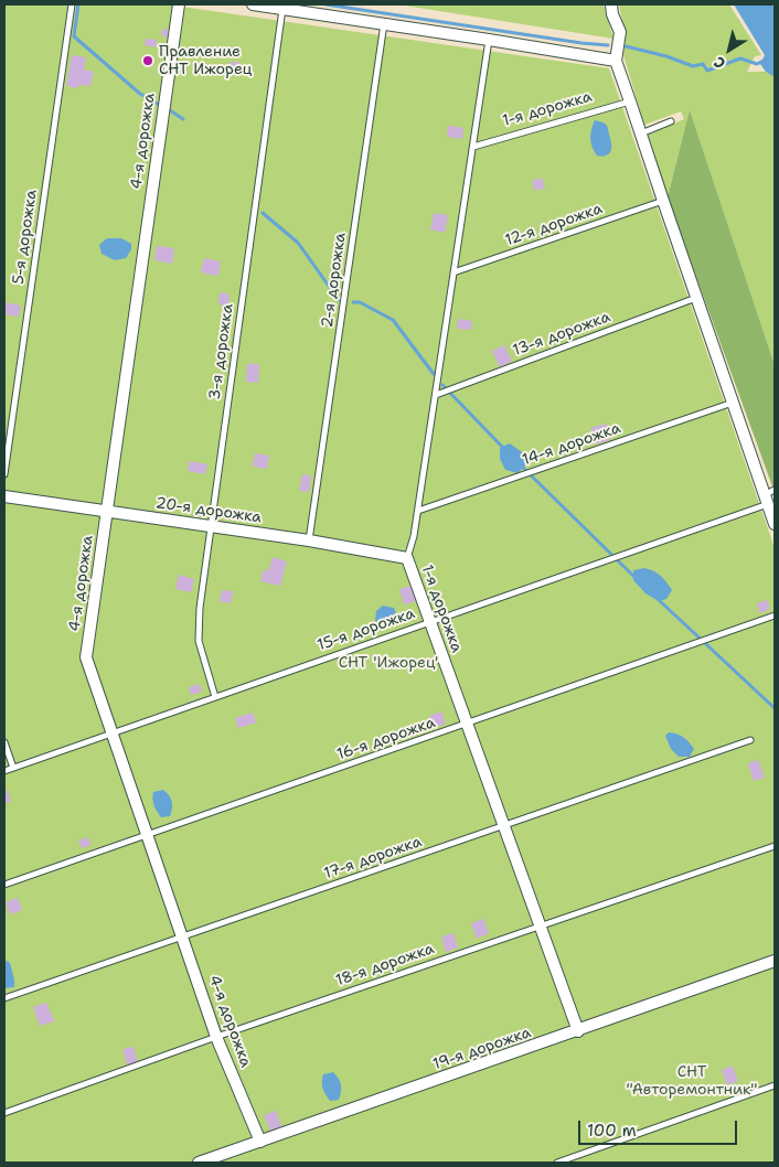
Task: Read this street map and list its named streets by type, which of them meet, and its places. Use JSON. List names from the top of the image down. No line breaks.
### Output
{"streets":{"street":["1-я дорожка","4-я дорожка","20-я дорожка","19-я дорожка"],"lane":["12-я дорожка","5-я дорожка","2-я дорожка","13-я дорожка","3-я дорожка","14-я дорожка","15-я дорожка","16-я дорожка","17-я дорожка","18-я дорожка"]},"crossings":[["1-я дорожка","12-я дорожка"],["1-я дорожка","13-я дорожка"],["1-я дорожка","14-я дорожка"],["1-я дорожка","20-я дорожка"],["1-я дорожка","15-я дорожка"],["1-я дорожка","16-я дорожка"],["1-я дорожка","17-я дорожка"],["1-я дорожка","18-я дорожка"],["1-я дорожка","19-я дорожка"],["4-я дорожка","20-я дорожка"],["4-я дорожка","15-я дорожка"],["4-я дорожка","16-я дорожка"],["4-я дорожка","17-я дорожка"],["4-я дорожка","18-я дорожка"],["4-я дорожка","19-я дорожка"],["2-я дорожка","20-я дорожка"],["3-я дорожка","20-я дорожка"],["3-я дорожка","15-я дорожка"]],"parks":["СНТ 'Ижорец'","СНТ \"Авторемонтник\""],"places":["Правление СНТ Ижорец"],"scale_bar":"100 m","north":"bottom left"}
